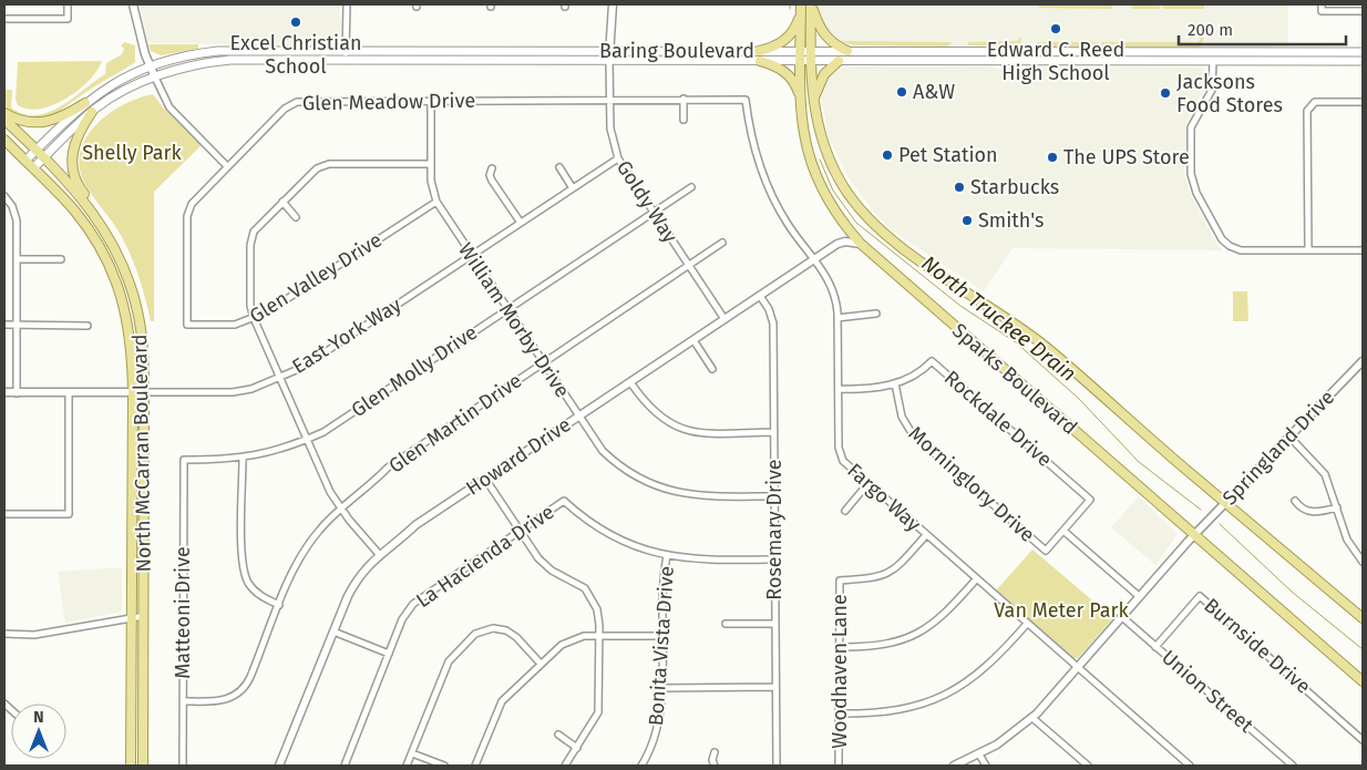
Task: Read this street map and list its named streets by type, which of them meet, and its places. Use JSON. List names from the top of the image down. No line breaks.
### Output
{"streets":{"main road":["Baring Boulevard","Sparks Boulevard","North McCarran Boulevard"],"street":["Glen Meadow Drive","Goldy Way","Glen Valley Drive","William Morby Drive","East York Way","Glen Molly Drive","Rockdale Drive","Glen Martin Drive","Springland Drive","Howard Drive","Morninglory Drive","Fargo Way","Rosemary Drive","La Hacienda Drive","Matteoni Drive","Bonita Vista Drive","Burnside Drive","Woodhaven Lane","Union Street"]},"crossings":[["Baring Boulevard","Goldy Way"],["Baring Boulevard","Sparks Boulevard"],["Baring Boulevard","North McCarran Boulevard"],["Glen Meadow Drive","Goldy Way"],["Glen Meadow Drive","Glen Valley Drive"],["Glen Meadow Drive","William Morby Drive"],["Glen Meadow Drive","Fargo Way"],["Goldy Way","East York Way"],["Goldy Way","Glen Molly Drive"],["Goldy Way","Glen Martin Drive"],["Goldy Way","Howard Drive"],["Glen Valley Drive","William Morby Drive"],["William Morby Drive","East York Way"],["William Morby Drive","Glen Molly Drive"],["William Morby Drive","Glen Martin Drive"],["William Morby Drive","Howard Drive"],["William Morby Drive","Rosemary Drive"],["East York Way","North McCarran Boulevard"],["Glen Molly Drive","Matteoni Drive"],["Sparks Boulevard","Springland Drive"],["Sparks Boulevard","Howard Drive"],["Rockdale Drive","Morninglory Drive"],["Rockdale Drive","Fargo Way"],["Glen Martin Drive","Matteoni Drive"],["Springland Drive","Fargo Way"],["Springland Drive","Union Street"],["Howard Drive","Fargo Way"],["Howard Drive","Rosemary Drive"],["Fargo Way","Woodhaven Lane"],["La Hacienda Drive","Bonita Vista Drive"],["Burnside Drive","Union Street"]],"water":["North Truckee Drain"],"parks":["Shelly Park","Van Meter Park"],"places":["Excel Christian School","Edward C. Reed High School","A&W","Jacksons Food Stores","Pet Station","The UPS Store","Starbucks","Smith's"],"scale_bar":"200 m","north":"top"}
